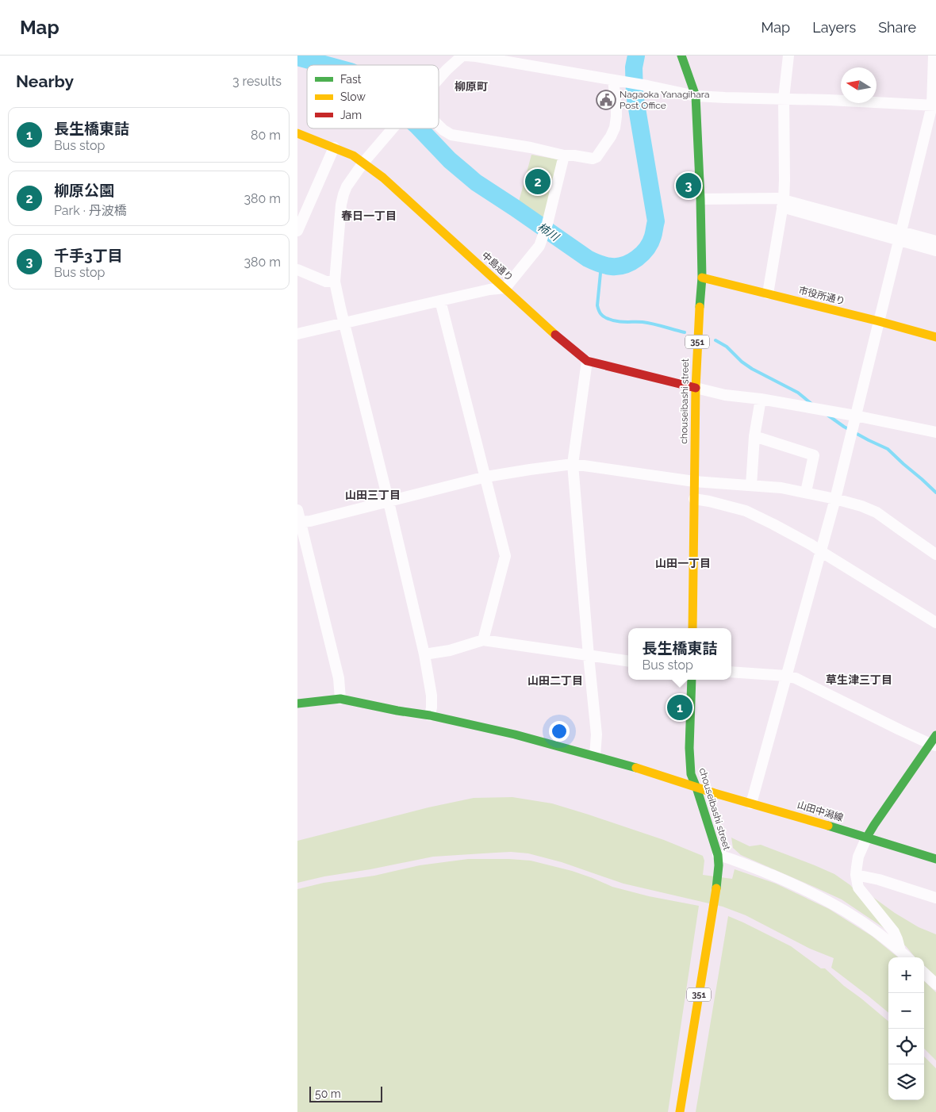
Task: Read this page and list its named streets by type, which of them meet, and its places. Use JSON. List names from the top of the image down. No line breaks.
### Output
{"streets":{"main road":["中島通り","市役所通り","351","chouseibashi street","山田中潟線"]},"crossings":[["中島通り","chouseibashi street"],["市役所通り","chouseibashi street"],["chouseibashi street","山田中潟線"]],"districts":["柳原町","春日一丁目","山田三丁目","山田一丁目","草生津三丁目","山田二丁目"],"water":["柿川"],"places":{"public building":["Nagaoka Yanagihara Post Office"]},"legend":["Fast","Slow","Jam"],"scale_bar":"50 m","north":"left","page":{"header":"Map","nav":["Map","Layers","Share"],"heading":["Nearby","3 results"],"list":[{"mark":"1","name":"長生橋東詰","note":"Bus stop","value":"80 m"},{"mark":"2","name":"柳原公園","note":"Park · 丹波橋","value":"380 m"},{"mark":"3","name":"千手3丁目","note":"Bus stop","value":"380 m"}],"pins":["2","3","1"],"popup":["長生橋東詰","Bus stop"],"map_buttons":["+","−"],"scale":"50 m"}}
